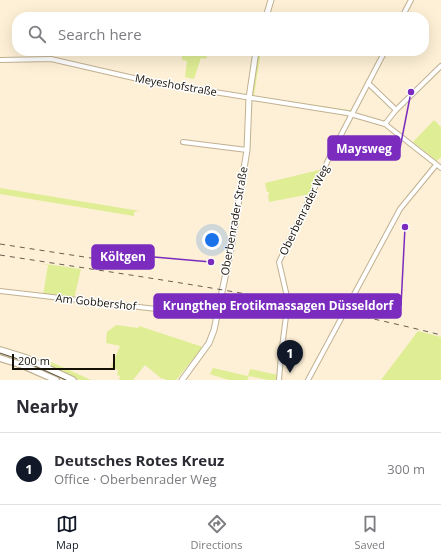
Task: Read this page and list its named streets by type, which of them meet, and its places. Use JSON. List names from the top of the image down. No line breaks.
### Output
{"streets":{"street":["Meyeshofstraße","Oberbenrader Weg","Oberbenrader Straße","Am Gobbershof"]},"crossings":[["Meyeshofstraße","Oberbenrader Weg"],["Meyeshofstraße","Oberbenrader Straße"],["Oberbenrader Straße","Am Gobbershof"]],"places":["Maysweg","Krungthep Erotikmassagen Düsseldorf","Költgen"],"scale_bar":"200 m","page":{"search":"Search here","pins":"1","scale":"200 m","heading":"Nearby","list":[{"mark":"1","name":"Deutsches Rotes Kreuz","note":"Office · Oberbenrader Weg","value":"300 m"}],"nav":["Map","Directions","Saved"]}}
